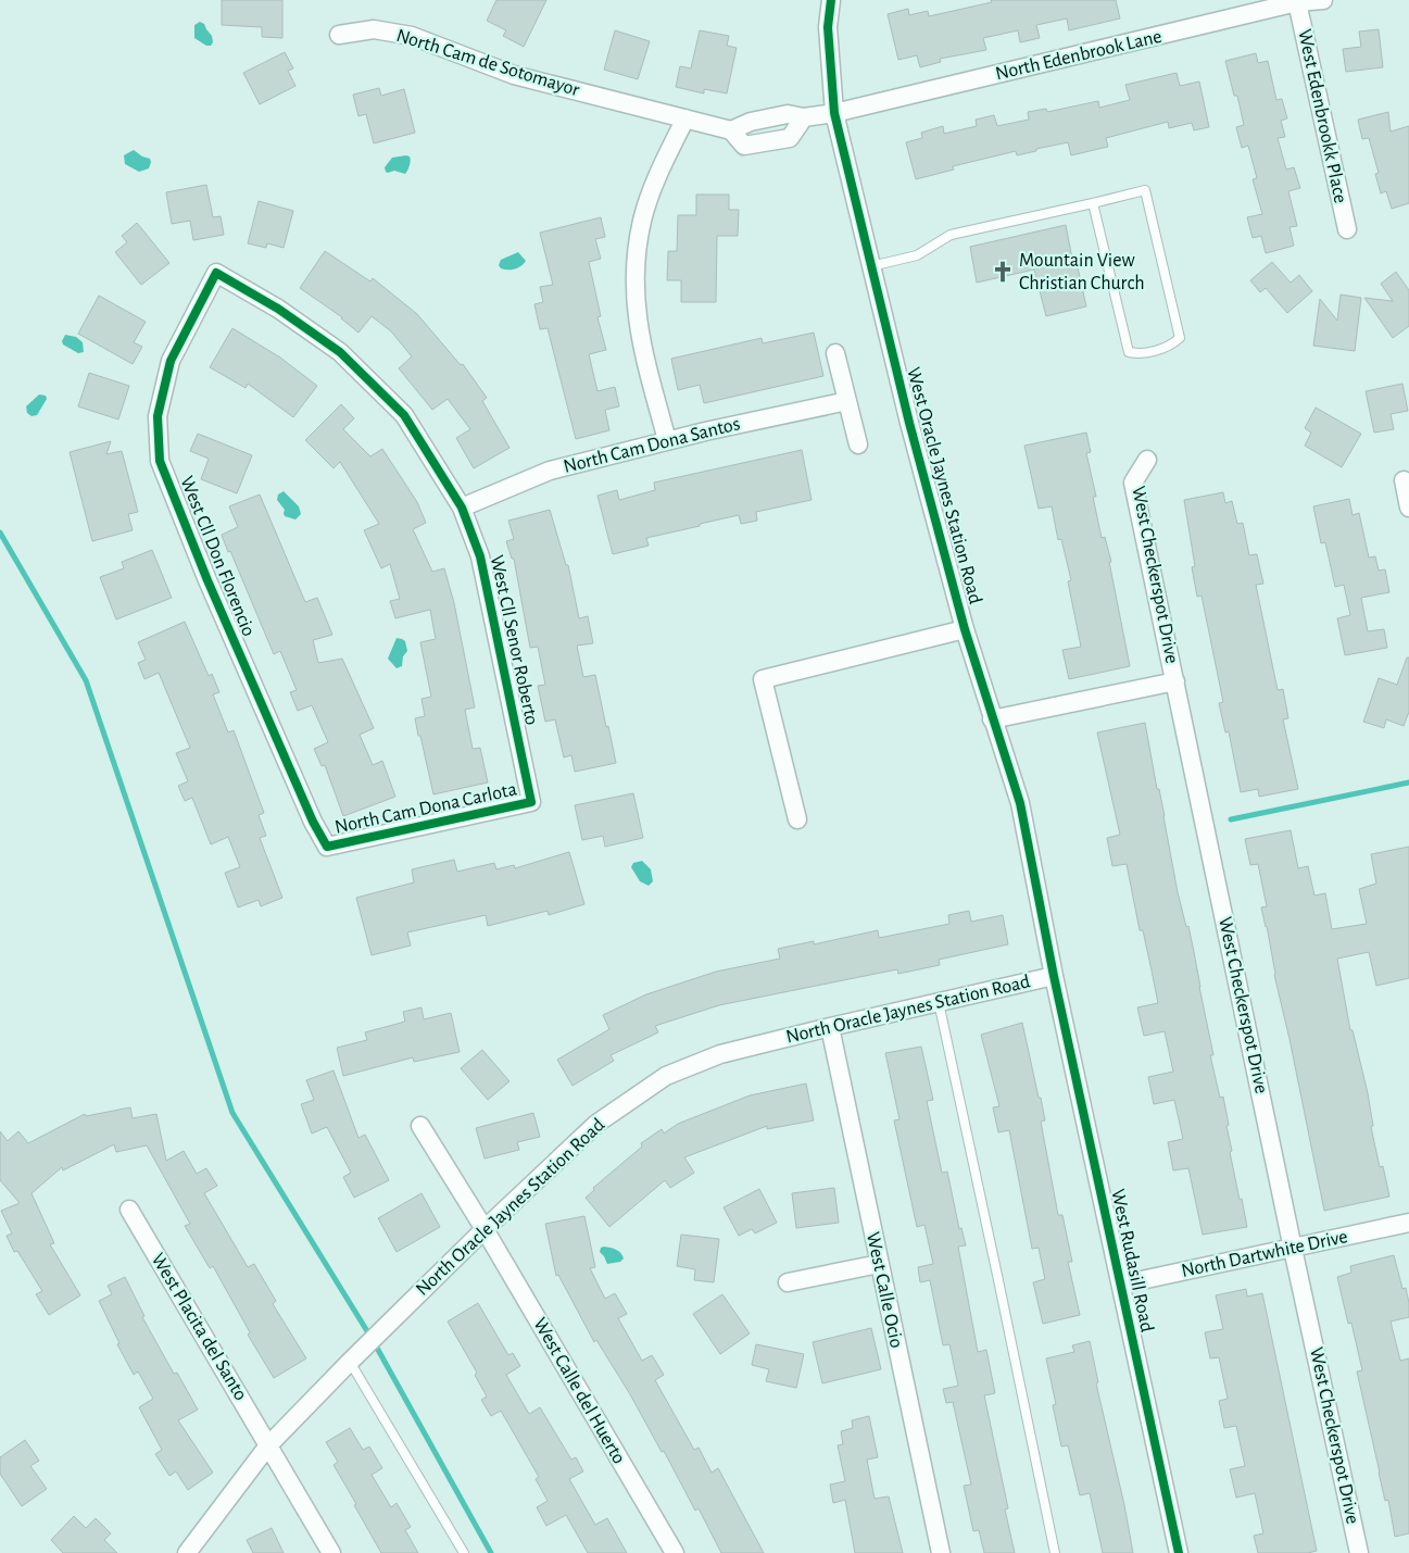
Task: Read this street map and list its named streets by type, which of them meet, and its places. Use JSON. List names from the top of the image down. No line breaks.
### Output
{"streets":{"street":["North Edenbrook Lane","North Cam de Sotomayor","West Edenbrookk Place","North Cam Dona Santos","West Oracle Jaynes Station Road","West Cll Don Florencio","West Checkerspot Drive","West Cll Senor Roberto","North Cam Dona Carlota","North Oracle Jaynes Station Road","North Dartwhite Drive","West Rudasill Road","West Calle Ocio","West Placita del Santo","West Calle del Huerto"]},"crossings":[["North Edenbrook Lane","North Cam de Sotomayor"],["North Edenbrook Lane","West Edenbrookk Place"],["North Edenbrook Lane","West Oracle Jaynes Station Road"],["North Cam de Sotomayor","West Oracle Jaynes Station Road"],["North Cam Dona Santos","West Cll Senor Roberto"],["West Oracle Jaynes Station Road","North Oracle Jaynes Station Road"],["West Oracle Jaynes Station Road","West Rudasill Road"],["West Cll Don Florencio","West Cll Senor Roberto"],["West Cll Don Florencio","North Cam Dona Carlota"],["West Checkerspot Drive","North Dartwhite Drive"],["West Cll Senor Roberto","North Cam Dona Carlota"],["North Oracle Jaynes Station Road","West Rudasill Road"],["North Oracle Jaynes Station Road","West Calle Ocio"],["North Oracle Jaynes Station Road","West Placita del Santo"],["North Oracle Jaynes Station Road","West Calle del Huerto"],["North Dartwhite Drive","West Rudasill Road"]],"places":{"church":["Mountain View Christian Church"]}}
